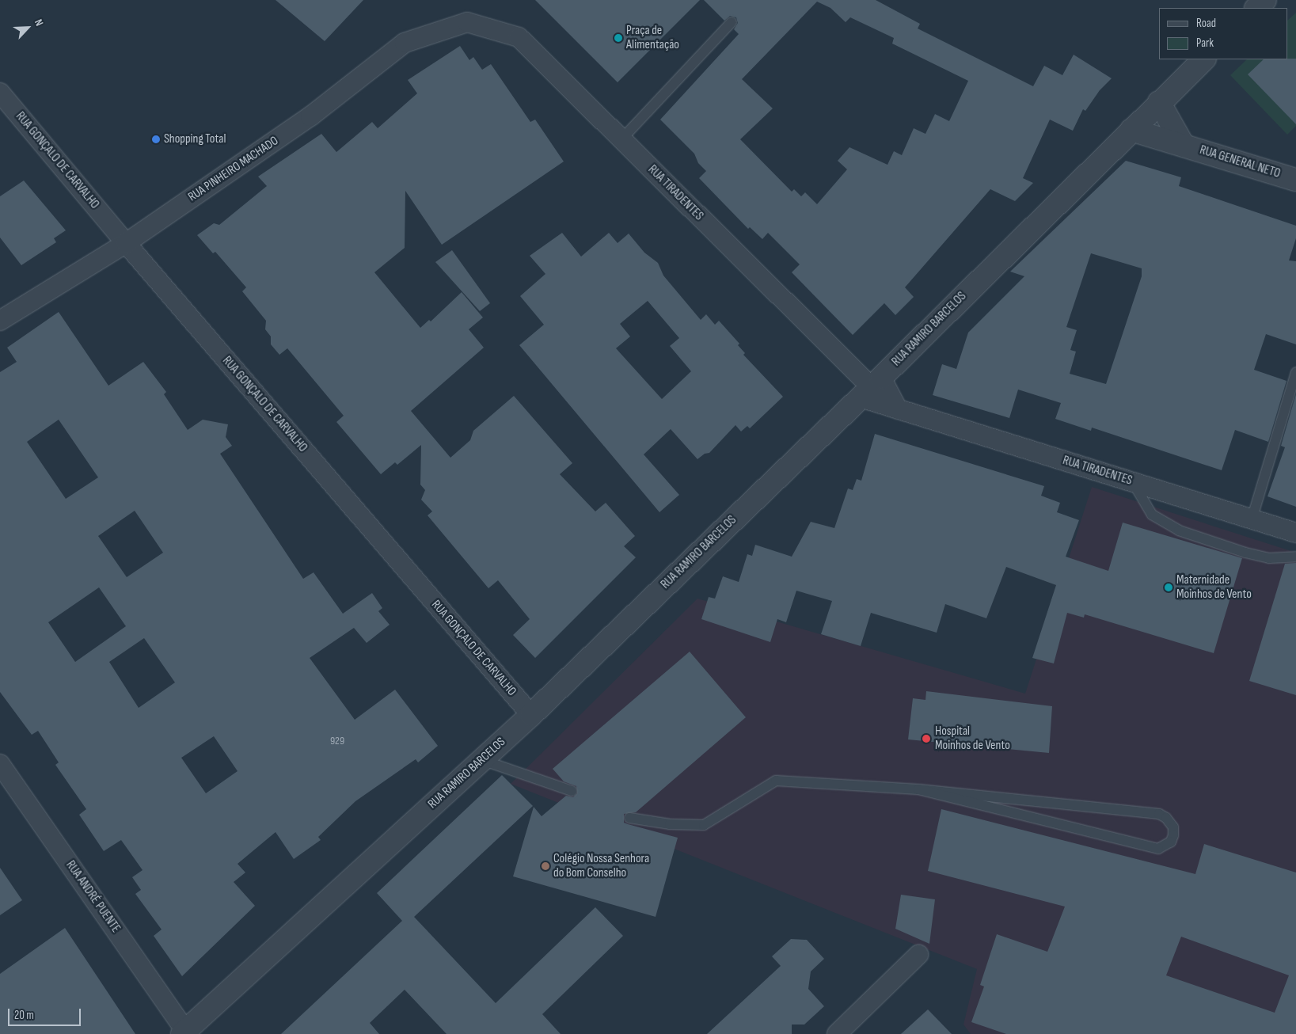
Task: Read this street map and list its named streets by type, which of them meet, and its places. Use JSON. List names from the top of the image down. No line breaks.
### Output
{"streets":{"street":["RUA GONÇALO DE CARVALHO","RUA GENERAL NETO","RUA PINHEIRO MACHADO","RUA TIRADENTES","RUA RAMIRO BARCELOS","RUA ANDRÉ PUENTE"]},"crossings":[["RUA GONÇALO DE CARVALHO","RUA PINHEIRO MACHADO"],["RUA GONÇALO DE CARVALHO","RUA RAMIRO BARCELOS"],["RUA GENERAL NETO","RUA RAMIRO BARCELOS"],["RUA PINHEIRO MACHADO","RUA TIRADENTES"],["RUA TIRADENTES","RUA RAMIRO BARCELOS"],["RUA RAMIRO BARCELOS","RUA ANDRÉ PUENTE"]],"places":["Praça de Alimentação","Shopping Total","Maternidade Moinhos de Vento","Hospital Moinhos de Vento","Colégio Nossa Senhora do Bom Conselho"],"house_numbers":["929"],"legend":["Road","Park"],"scale_bar":"20 m","north":"top right"}
